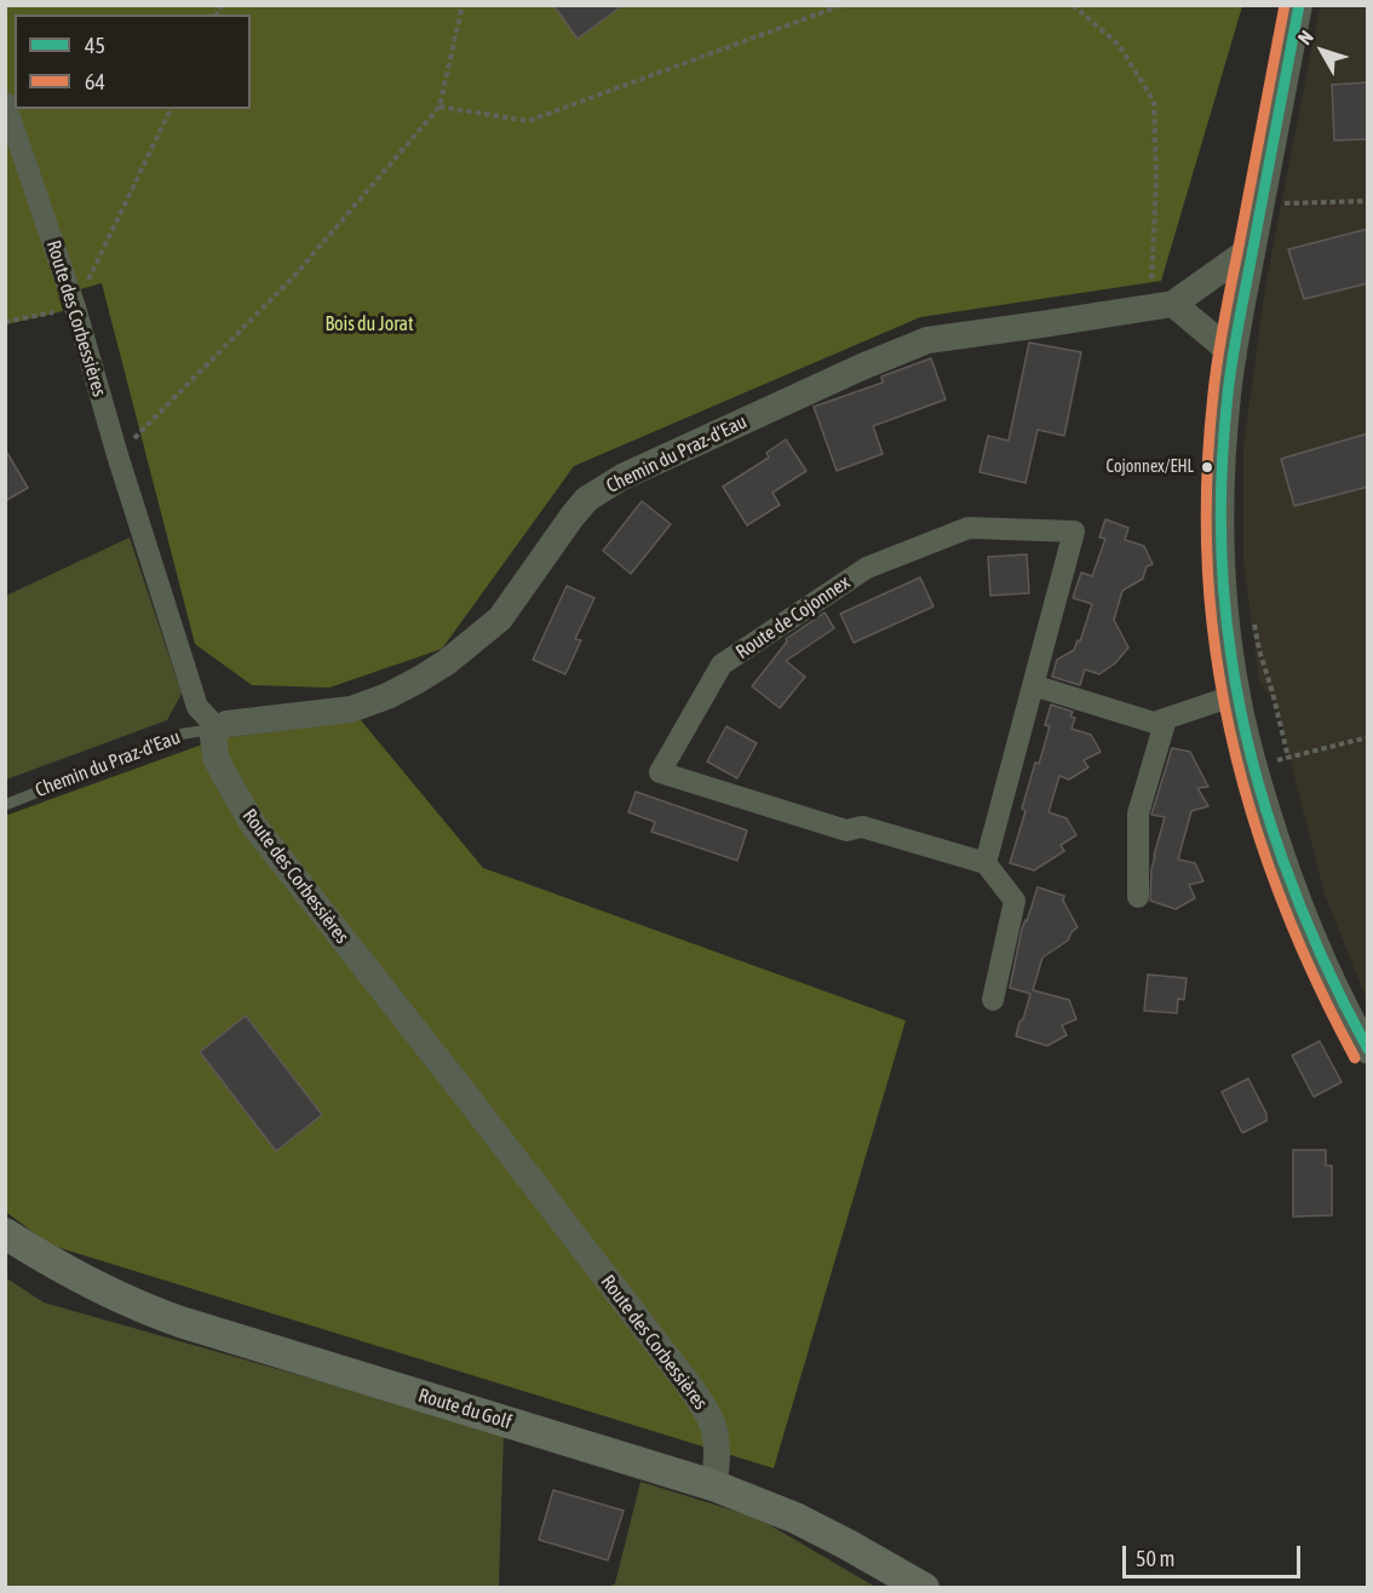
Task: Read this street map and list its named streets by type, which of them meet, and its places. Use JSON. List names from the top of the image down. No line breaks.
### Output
{"streets":{"main road":["Route du Golf"],"street":["Route des Corbessières","Chemin du Praz-d'Eau","Route de Cojonnex"]},"crossings":[["Route des Corbessières","Chemin du Praz-d'Eau"],["Route des Corbessières","Route du Golf"]],"parks":["Bois du Jorat"],"places":["Cojonnex/EHL"],"lines":["transit line 45","transit line 64"],"legend":["45","64"],"scale_bar":"50 m","north":"top left"}
